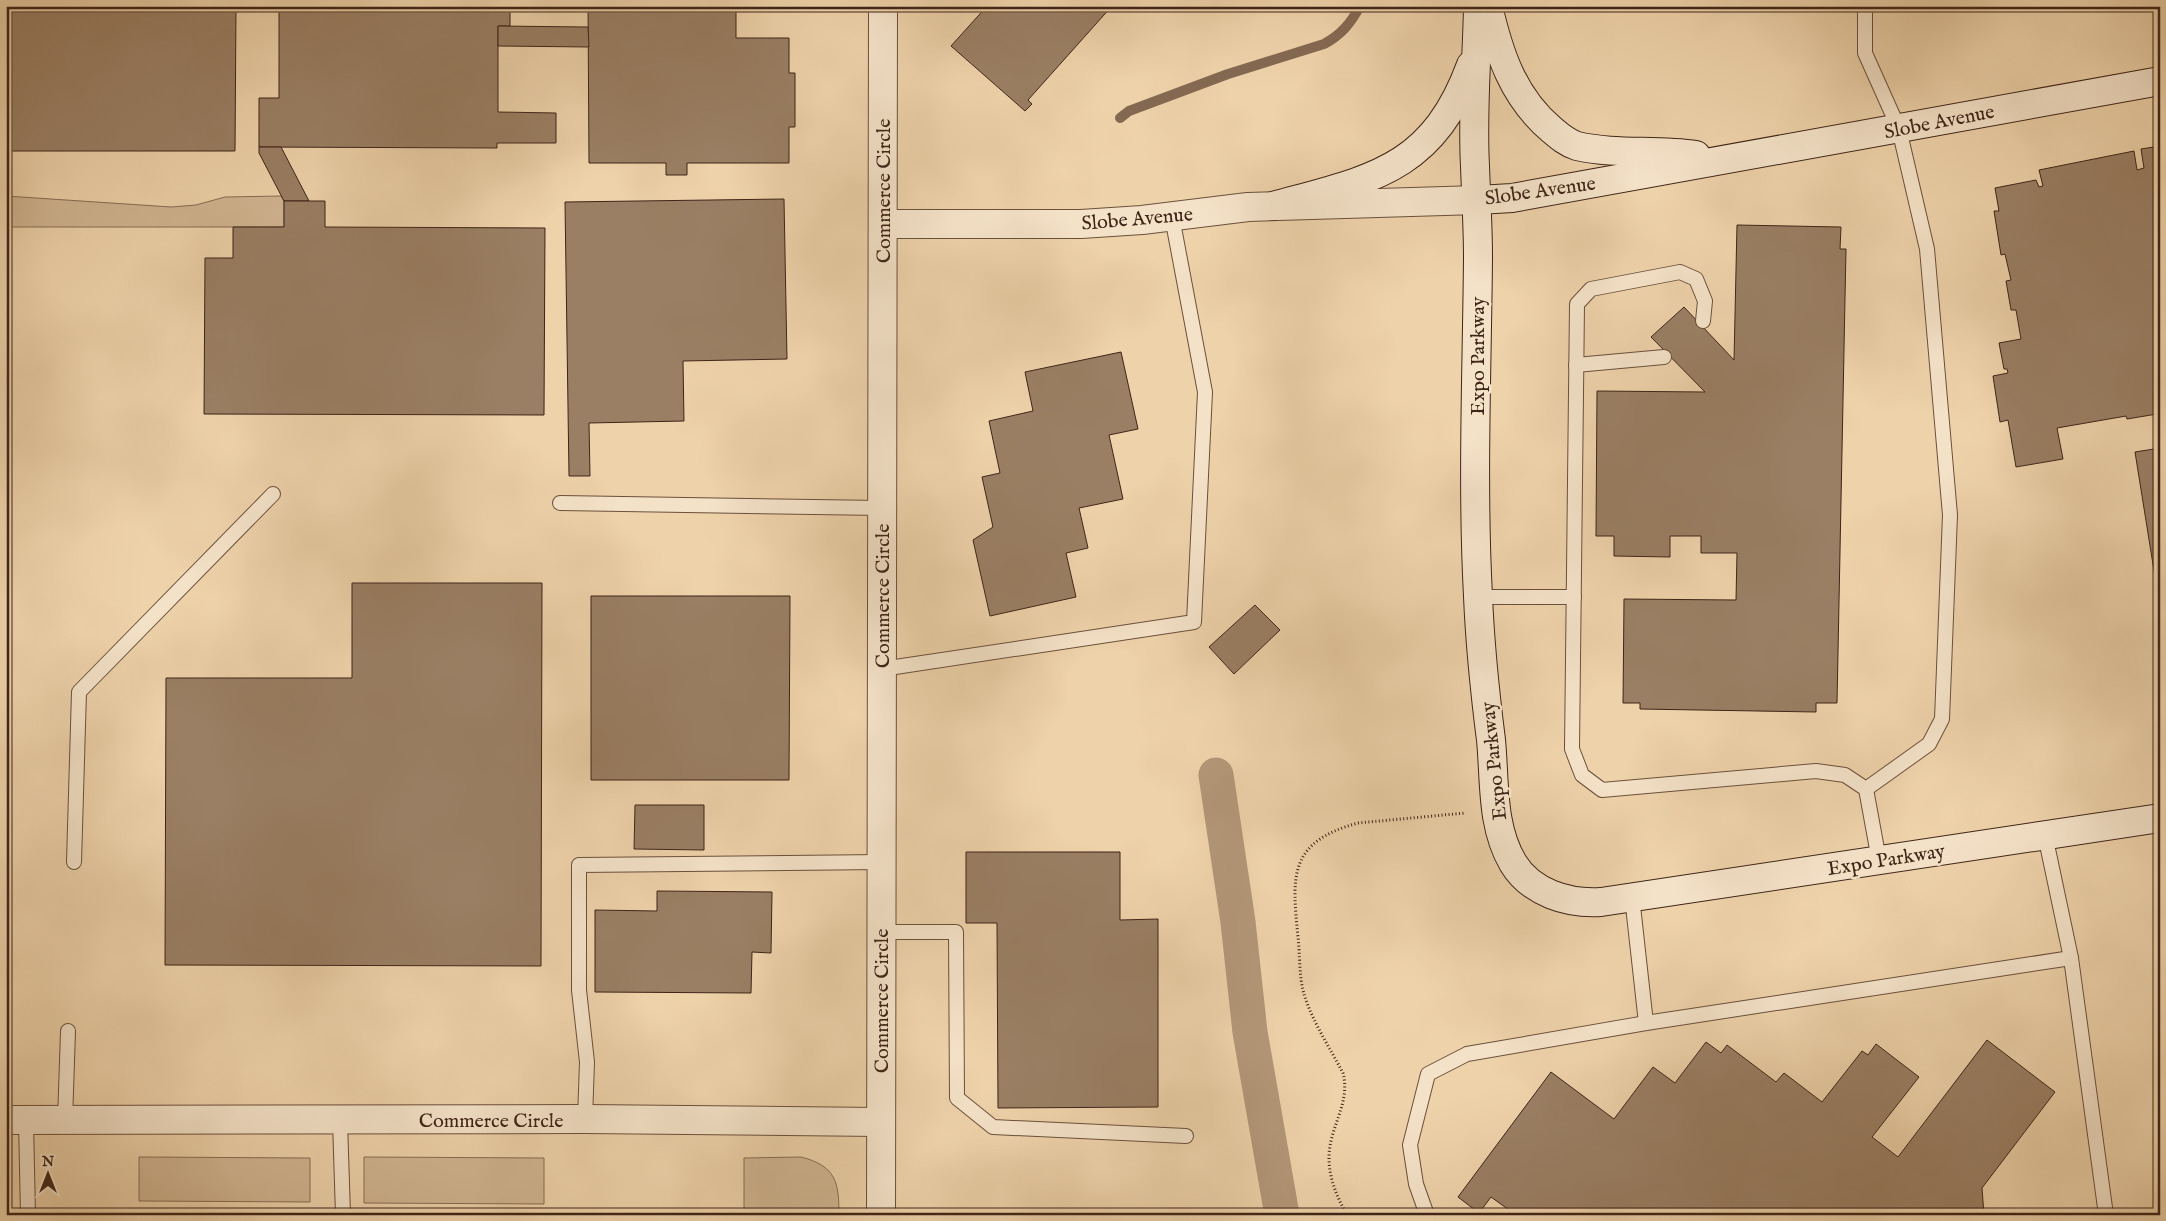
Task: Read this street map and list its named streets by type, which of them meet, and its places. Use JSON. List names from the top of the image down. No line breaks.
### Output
{"streets":{"street":["Slobe Avenue","Commerce Circle","Expo Parkway"]},"crossings":[["Slobe Avenue","Commerce Circle"],["Slobe Avenue","Expo Parkway"]],"north":"top"}
